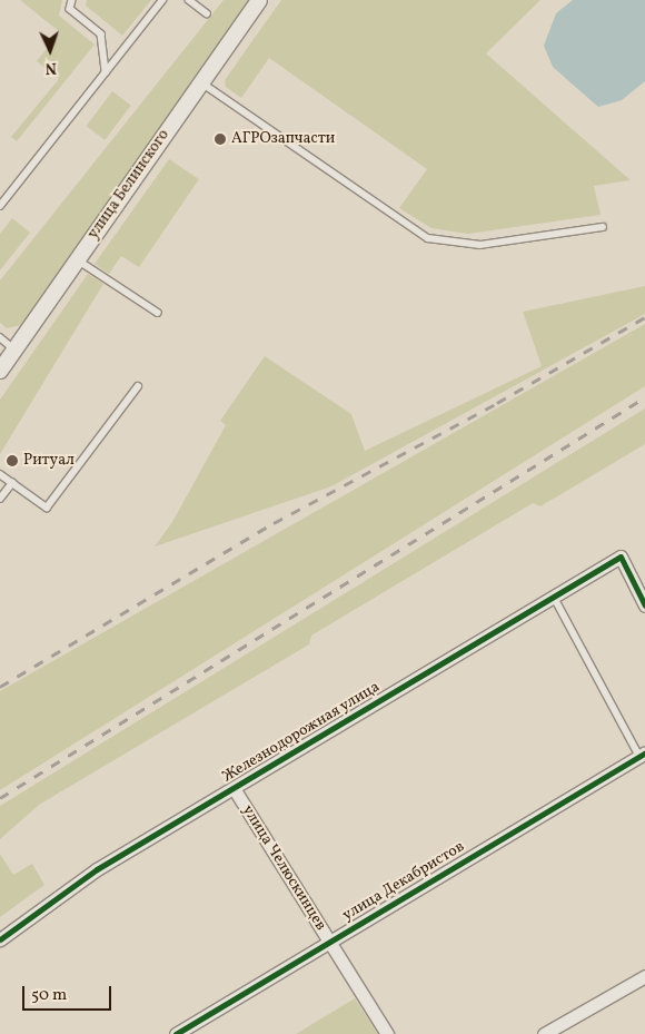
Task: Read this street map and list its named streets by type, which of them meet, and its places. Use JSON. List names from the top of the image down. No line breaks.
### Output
{"streets":{"street":["улица Белинского","Железнодорожная улица","улица Челюскинцев","улица Декабристов"]},"crossings":[["Железнодорожная улица","улица Челюскинцев"],["улица Челюскинцев","улица Декабристов"]],"places":["АГРОзапчасти","Ритуал"],"scale_bar":"50 m","north":"bottom"}
